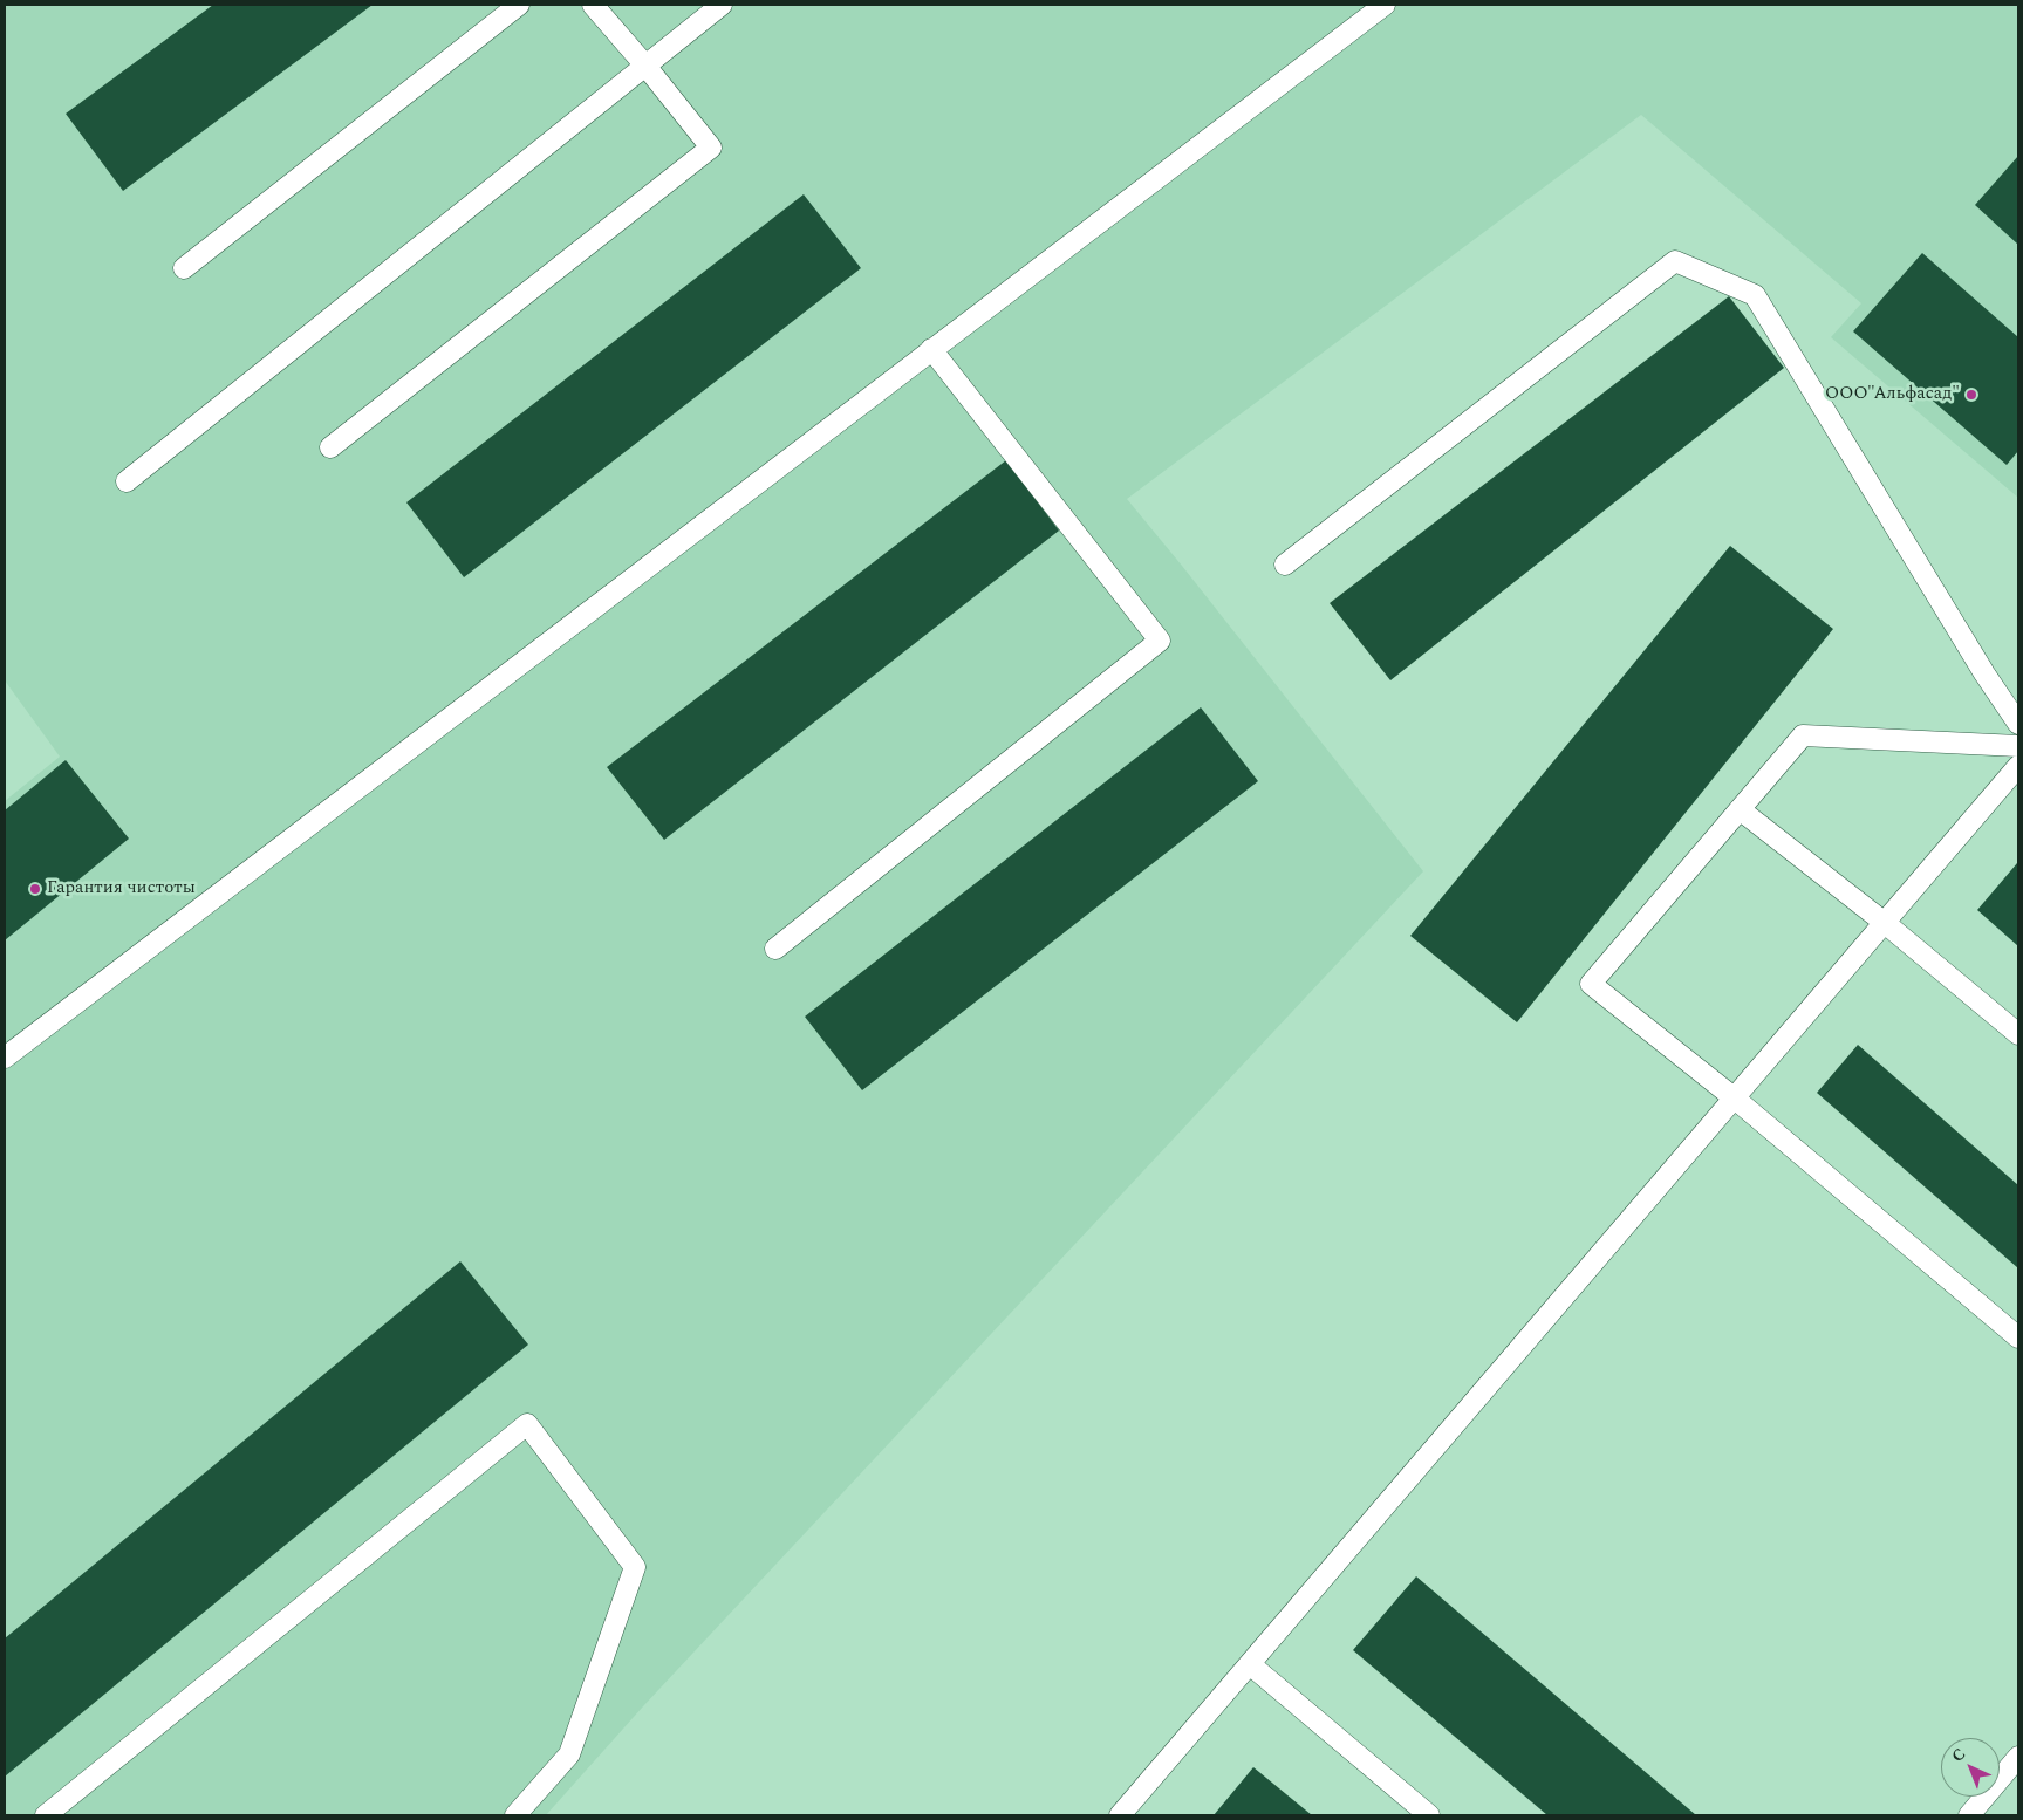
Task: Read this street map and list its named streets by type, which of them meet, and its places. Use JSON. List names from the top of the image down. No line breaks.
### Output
{"places":["ООО\"Альфасад\"","Гарантия чистоты"],"north":"top left"}
